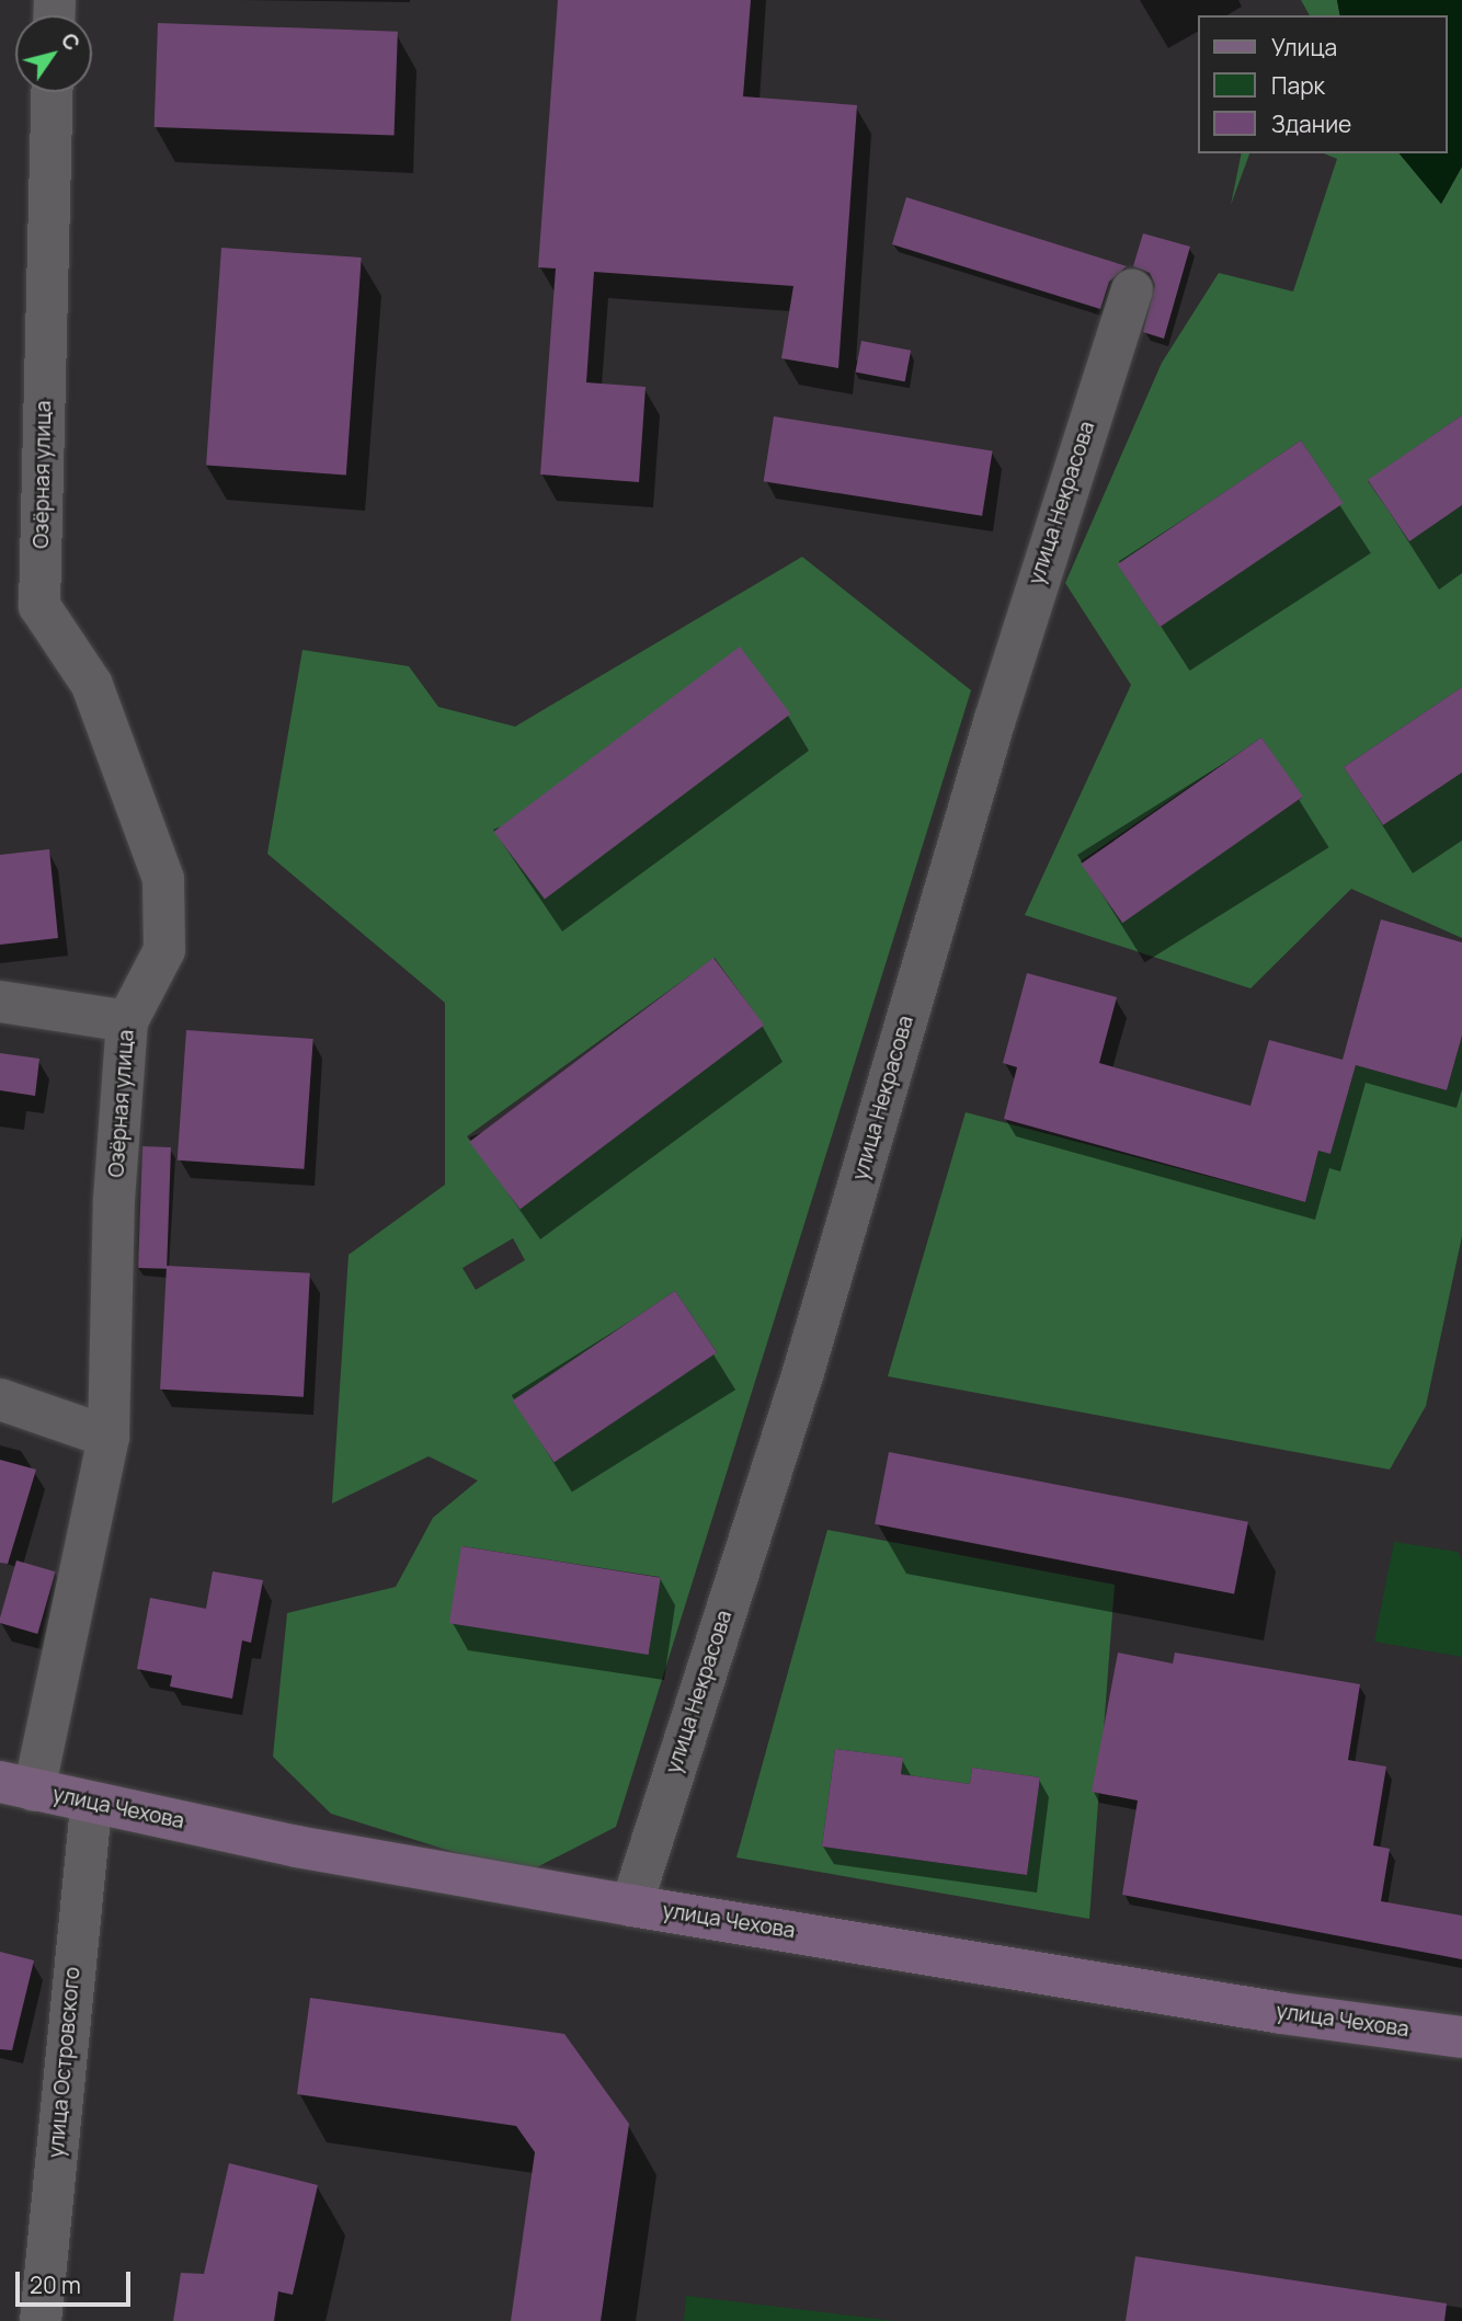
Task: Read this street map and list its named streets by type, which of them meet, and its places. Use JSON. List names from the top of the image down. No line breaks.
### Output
{"streets":{"main road":["улица Чехова"],"street":["Озёрная улица","улица Некрасова","улица Островского"]},"crossings":[["Озёрная улица","улица Чехова"],["улица Некрасова","улица Чехова"],["улица Чехова","улица Островского"]],"legend":["Улица","Парк","Здание"],"scale_bar":"20 m","north":"top right"}
